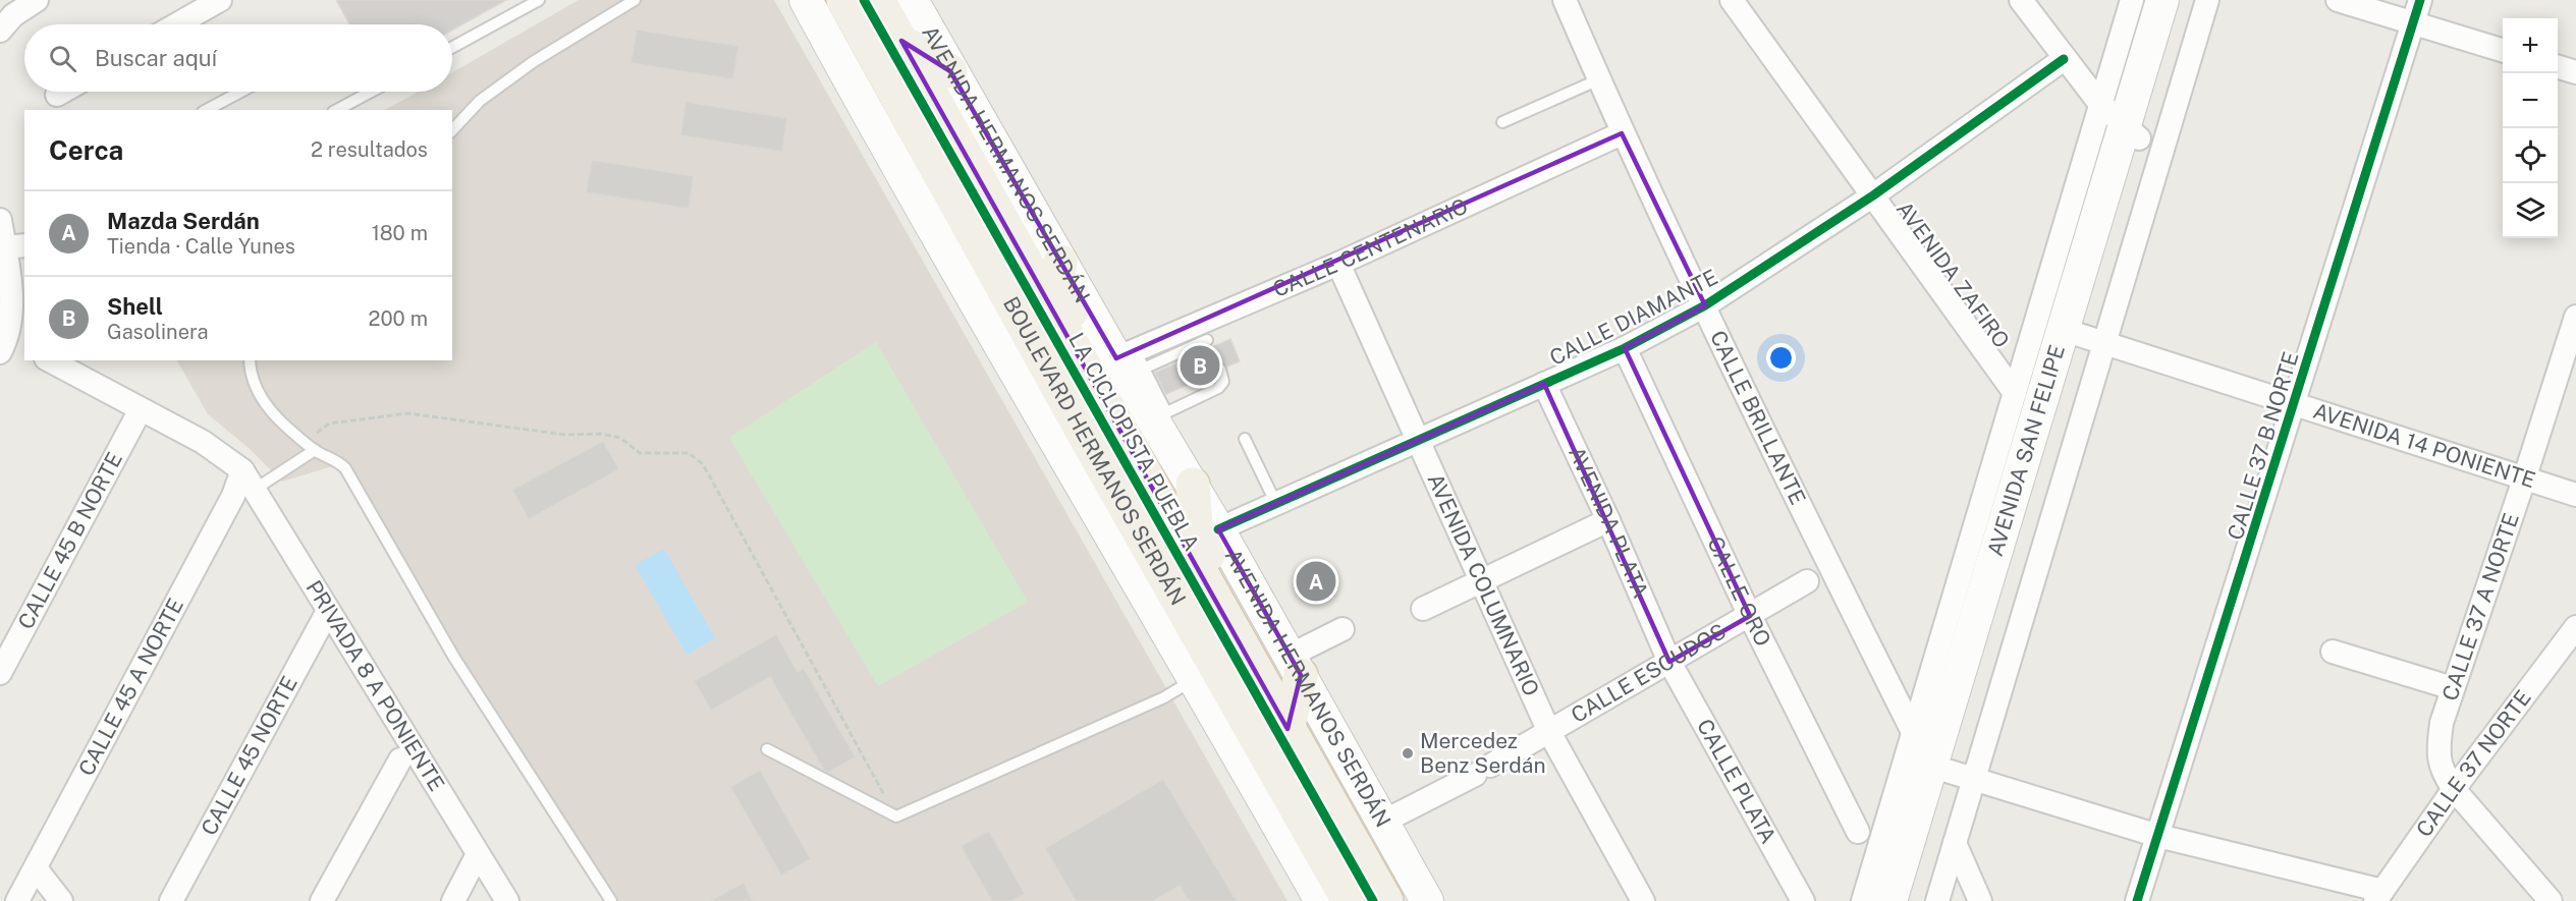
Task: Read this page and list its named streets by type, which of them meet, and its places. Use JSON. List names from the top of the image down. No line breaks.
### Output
{"streets":{"main road":["AVENIDA HERMANOS SERDÁN","BOULEVARD HERMANOS SERDÁN","AVENIDA SAN FELIPE"],"street":["CALLE CENTENARIO","AVENIDA ZAFIRO","CALLE DIAMANTE","CALLE BRILLANTE","CALLE 37 B NORTE","AVENIDA 14 PONIENTE","AVENIDA PLATA","CALLE 45 B NORTE","AVENIDA COLUMNARIO","CALLE ORO","CALLE 37 A NORTE","CALLE ESCUDOS","PRIVADA 8 A PONIENTE","CALLE 45 A NORTE","CALLE 45 NORTE","CALLE 37 NORTE","CALLE PLATA"],"cycle path":["LA CICLOPISTA PUEBLA"]},"crossings":[["AVENIDA HERMANOS SERDÁN","CALLE CENTENARIO"],["AVENIDA HERMANOS SERDÁN","CALLE DIAMANTE"],["AVENIDA HERMANOS SERDÁN","CALLE ESCUDOS"],["CALLE CENTENARIO","CALLE BRILLANTE"],["CALLE CENTENARIO","AVENIDA COLUMNARIO"],["AVENIDA ZAFIRO","CALLE DIAMANTE"],["AVENIDA ZAFIRO","AVENIDA SAN FELIPE"],["CALLE DIAMANTE","CALLE BRILLANTE"],["CALLE DIAMANTE","AVENIDA PLATA"],["CALLE DIAMANTE","AVENIDA COLUMNARIO"],["CALLE DIAMANTE","CALLE ORO"],["CALLE BRILLANTE","AVENIDA SAN FELIPE"],["CALLE 37 B NORTE","AVENIDA 14 PONIENTE"],["AVENIDA 14 PONIENTE","AVENIDA SAN FELIPE"],["AVENIDA 14 PONIENTE","CALLE 37 A NORTE"],["AVENIDA PLATA","CALLE ESCUDOS"],["AVENIDA PLATA","CALLE PLATA"],["CALLE 45 B NORTE","PRIVADA 8 A PONIENTE"],["AVENIDA COLUMNARIO","CALLE ESCUDOS"],["CALLE ORO","CALLE ESCUDOS"],["CALLE 37 A NORTE","CALLE 37 NORTE"],["CALLE ESCUDOS","CALLE PLATA"],["PRIVADA 8 A PONIENTE","CALLE 45 A NORTE"],["PRIVADA 8 A PONIENTE","CALLE 45 NORTE"]],"places":["Mercedez Benz Serdán"],"page":{"map_buttons":["+","−"],"search":"Buscar aquí","heading":["Cerca","2 resultados"],"list":[{"mark":"A","name":"Mazda Serdán","note":"Tienda · Calle Yunes","value":"180 m"},{"mark":"B","name":"Shell","note":"Gasolinera","value":"200 m"}],"pins":["B","A"]}}
